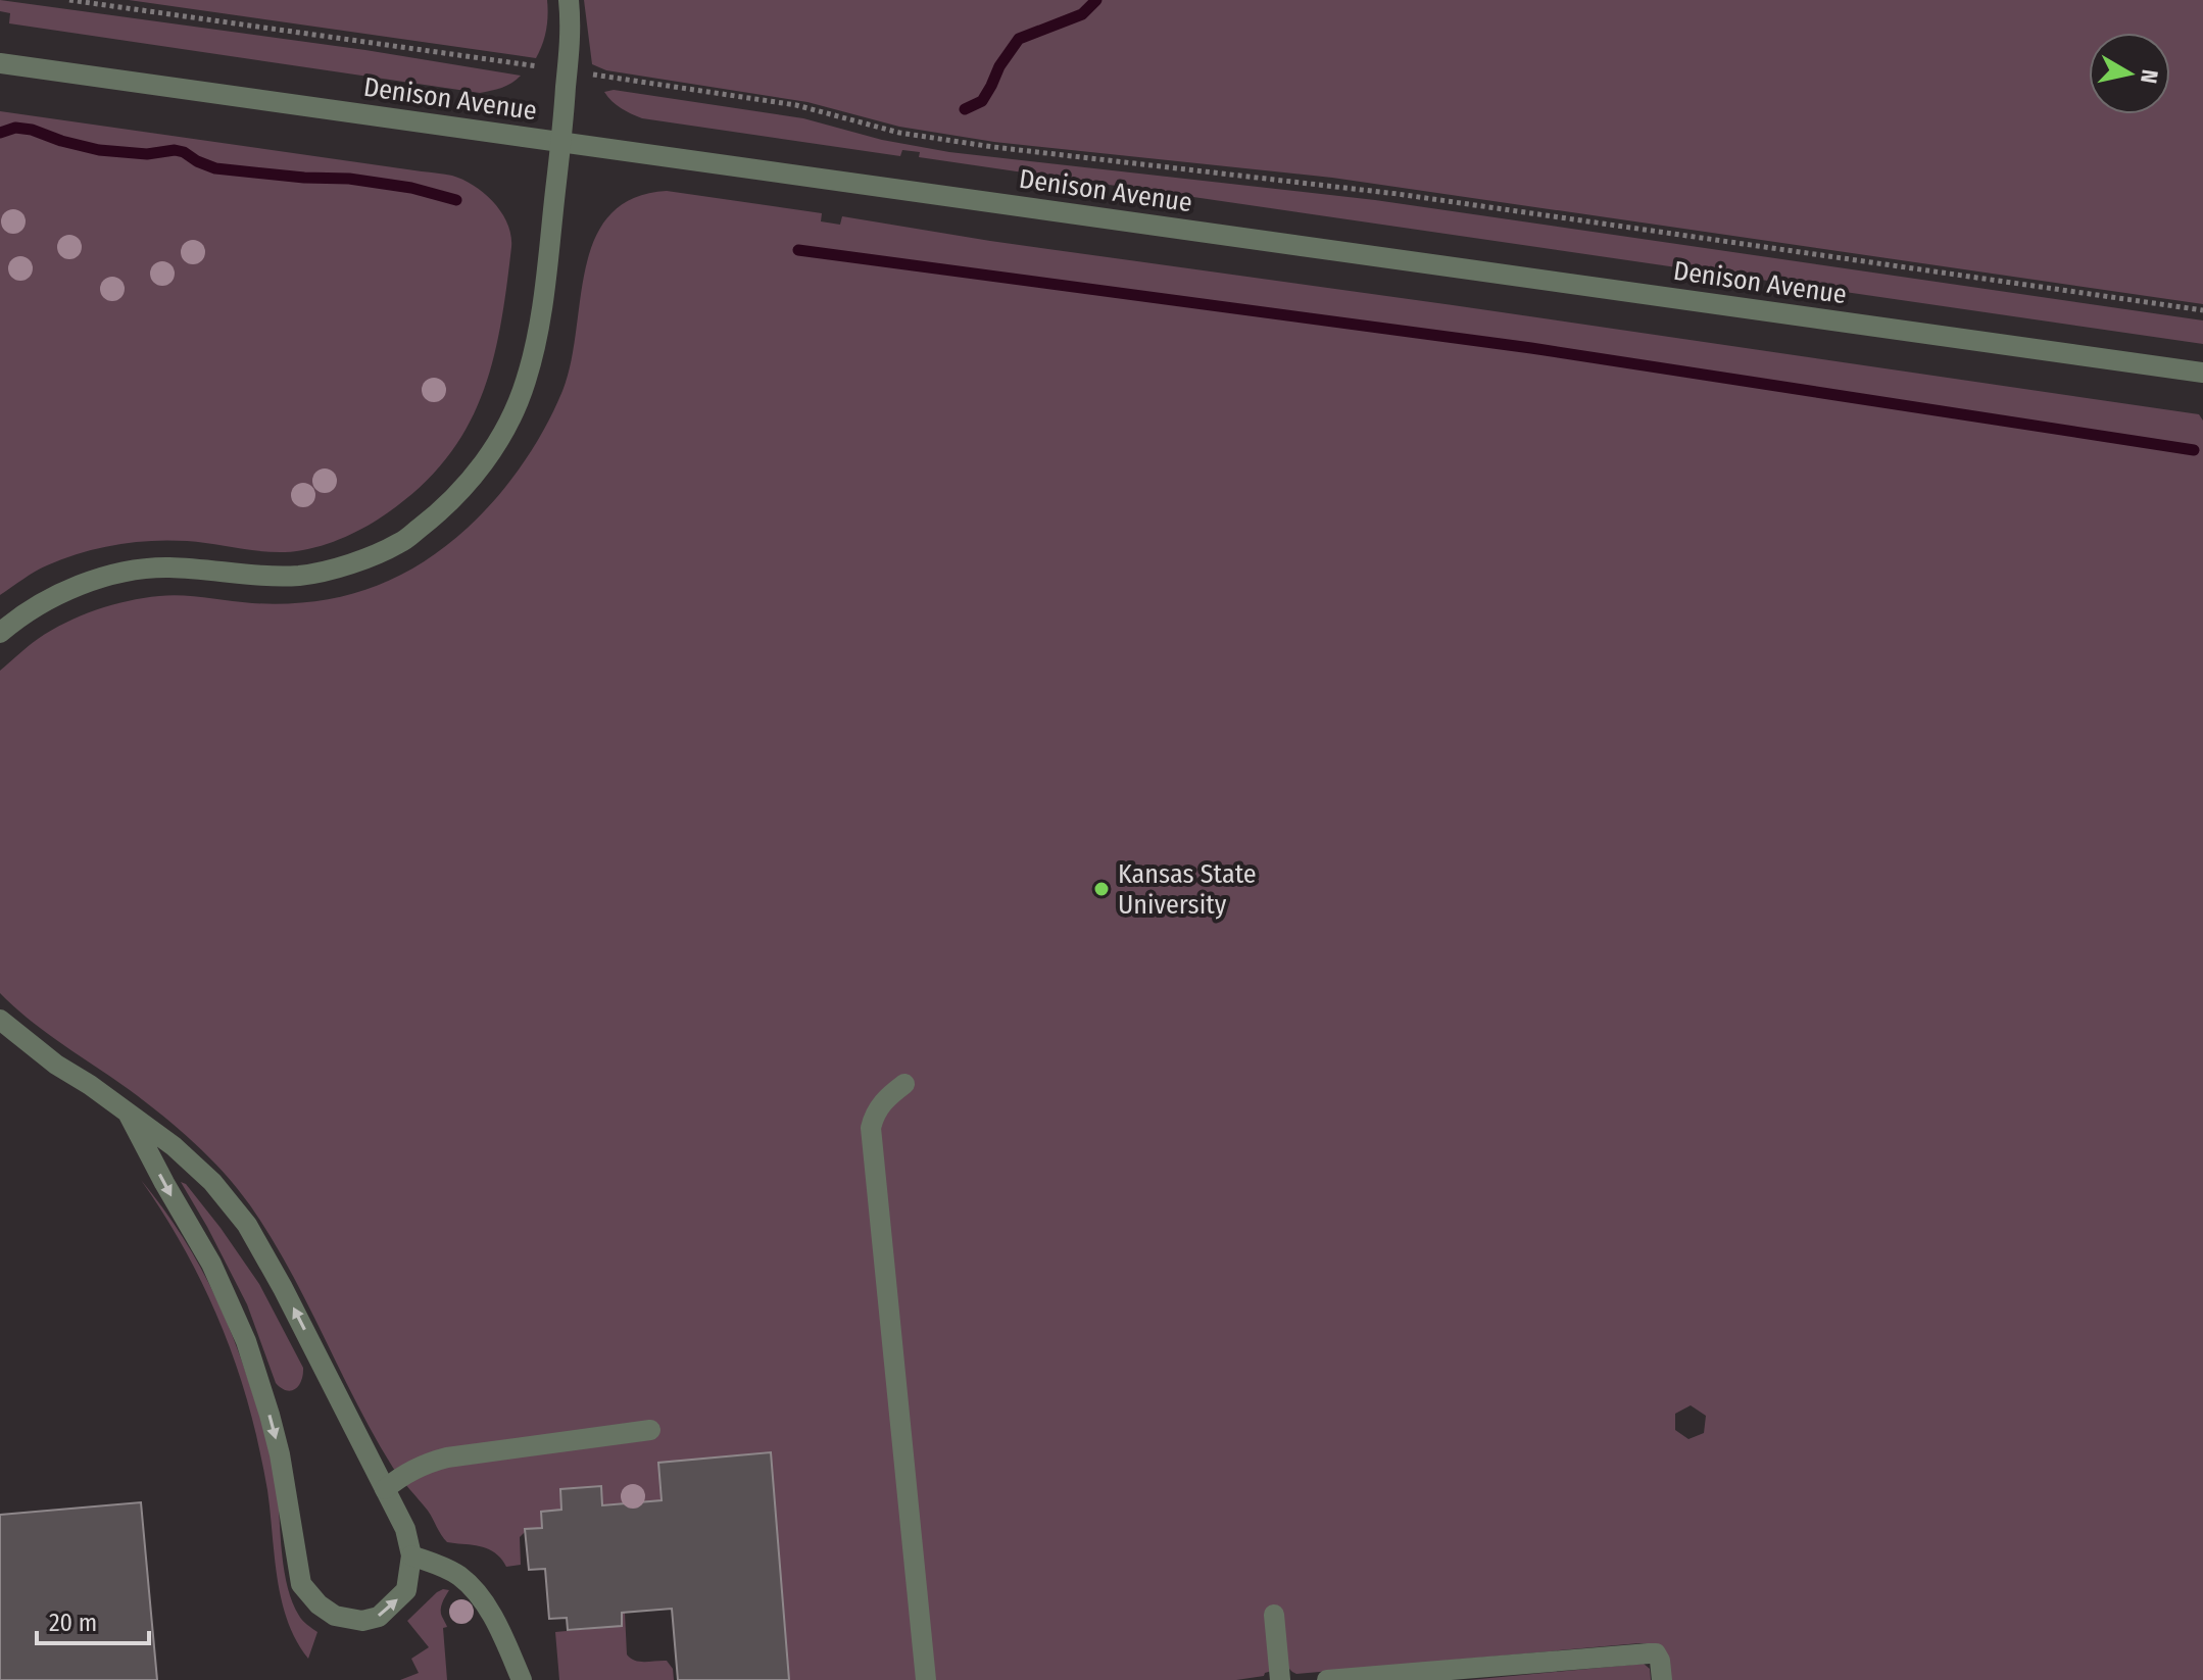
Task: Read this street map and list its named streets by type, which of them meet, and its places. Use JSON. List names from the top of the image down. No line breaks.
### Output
{"streets":{"street":["Denison Avenue"]},"places":["Kansas State University"],"scale_bar":"20 m","north":"right"}
